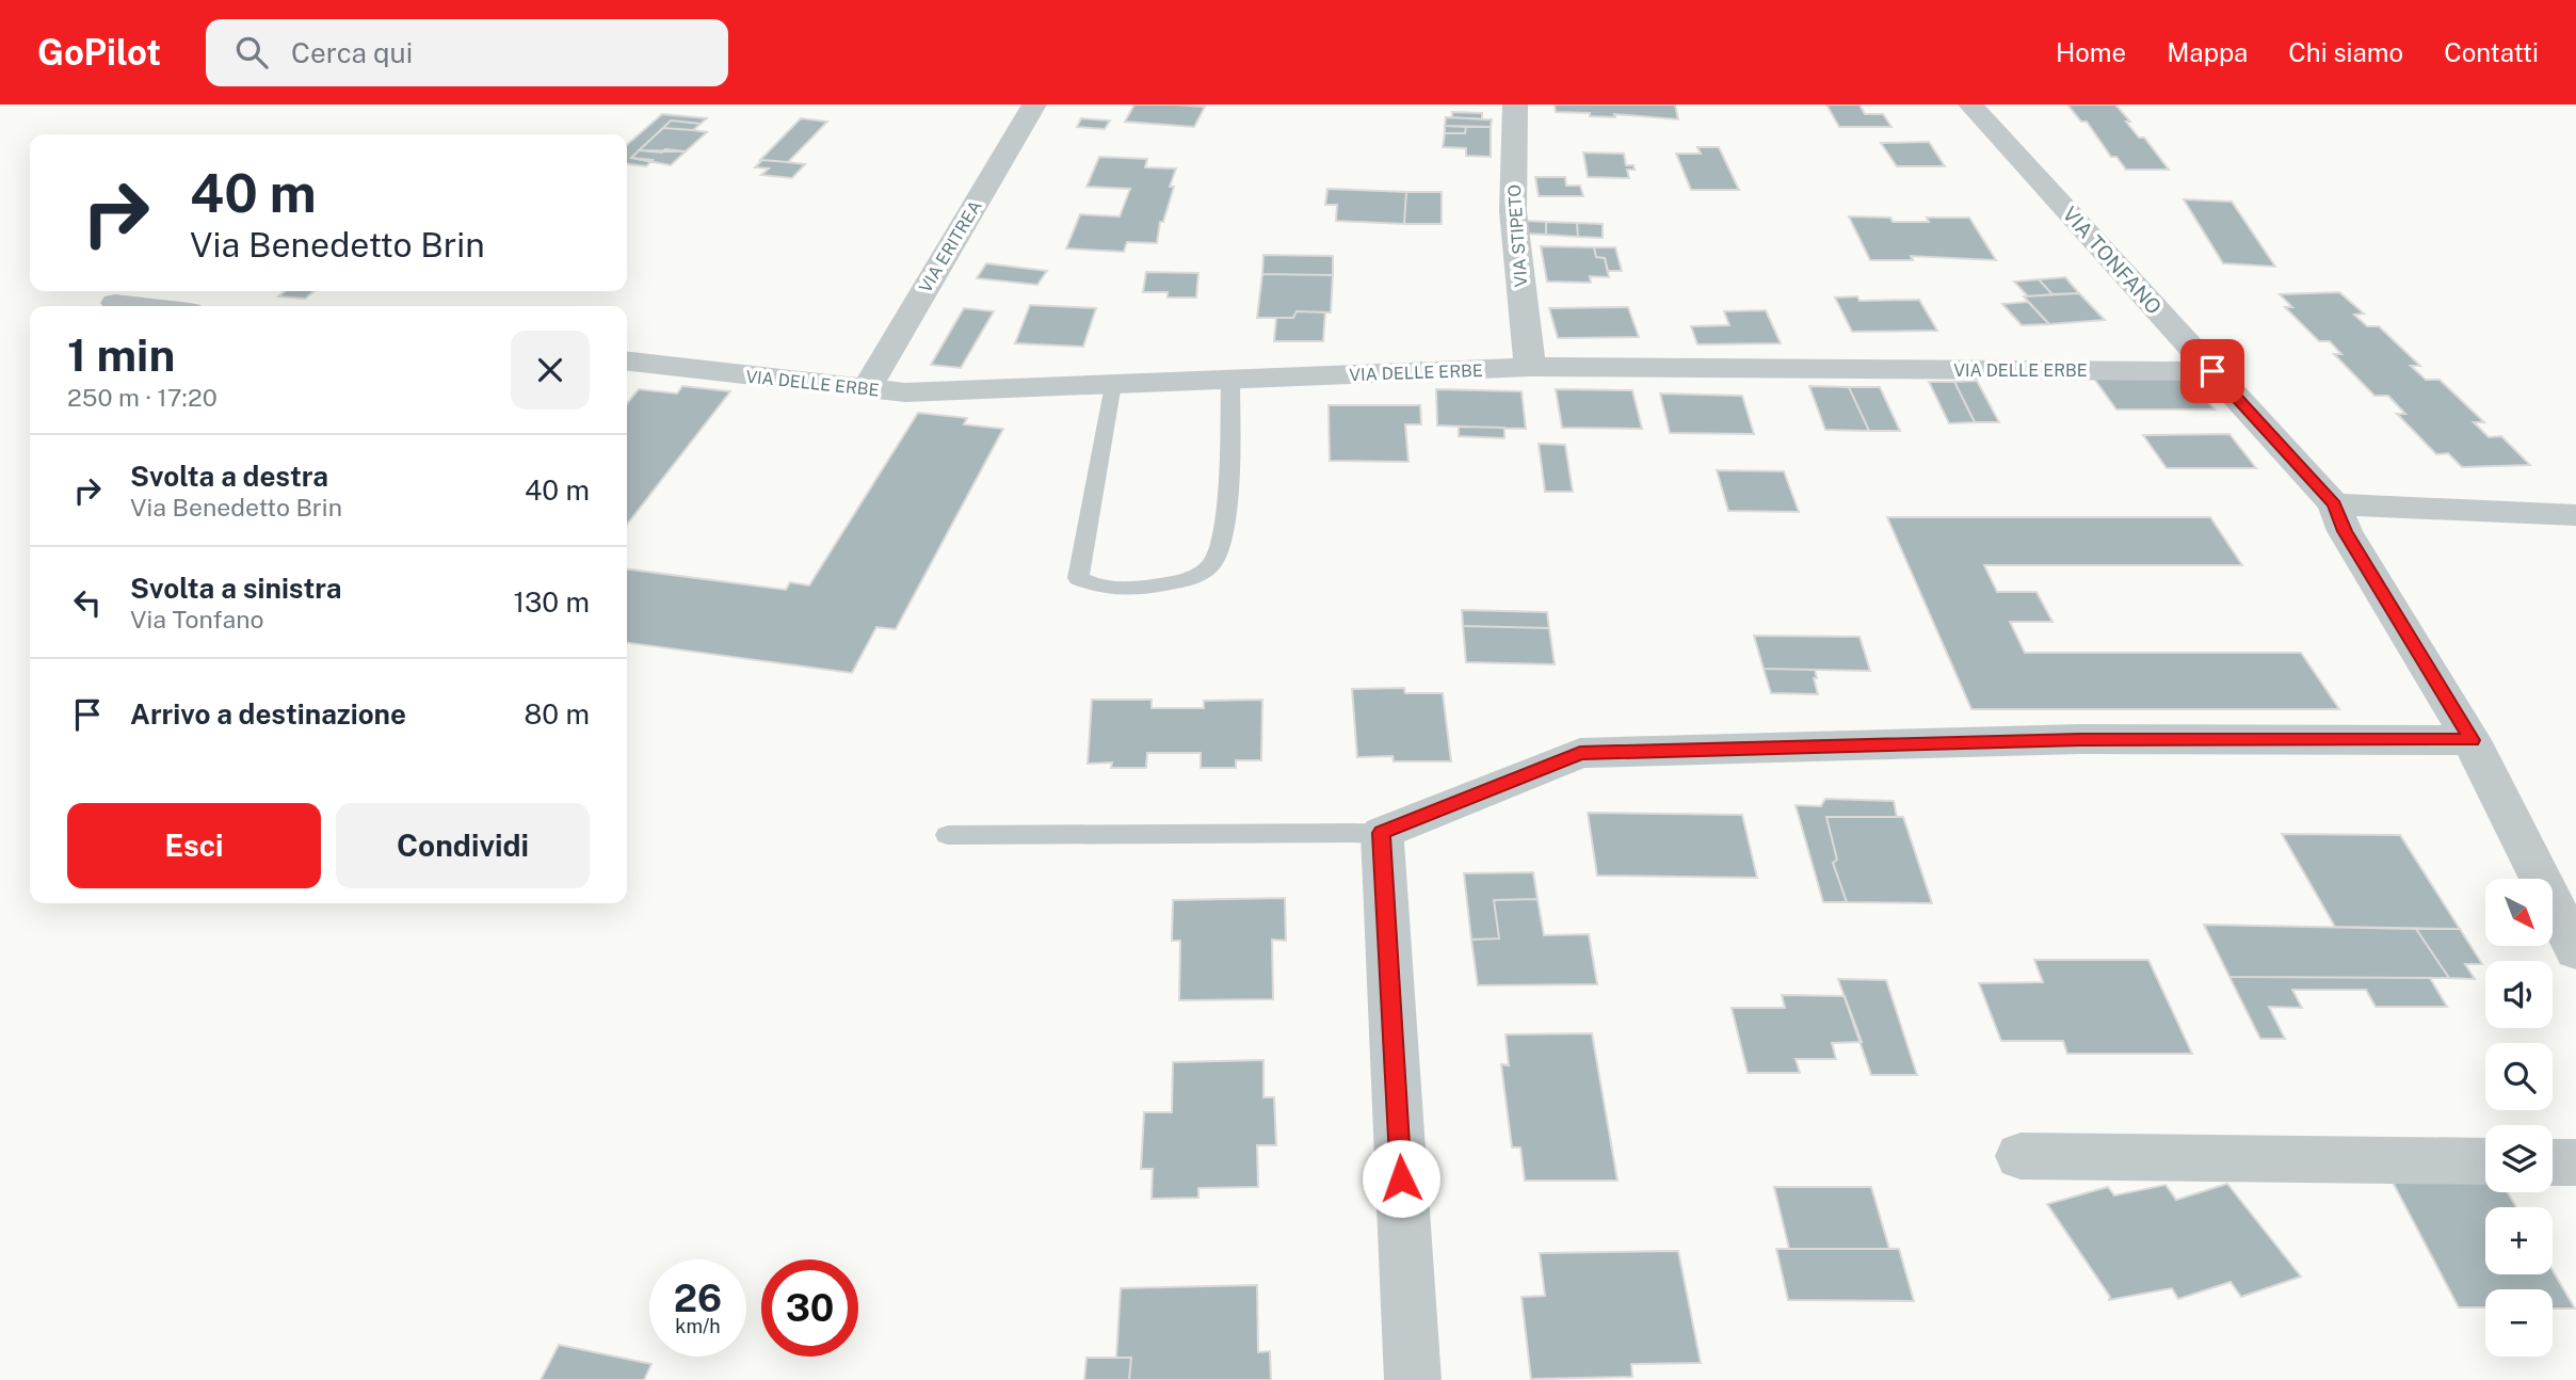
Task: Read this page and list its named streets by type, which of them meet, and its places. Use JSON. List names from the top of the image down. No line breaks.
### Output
{"streets":{"street":["VIA STIPETO","VIA ERITREA","VIA TONFANO","VIA DELLE ERBE"]},"crossings":[["VIA STIPETO","VIA DELLE ERBE"],["VIA ERITREA","VIA DELLE ERBE"],["VIA TONFANO","VIA DELLE ERBE"]],"north":"bottom right","page":{"header":"GoPilot","search":"Cerca qui","nav":["Home","Mappa","Chi siamo","Contatti"],"turn":["40 m","Via Benedetto Brin"],"heading":["1 min","250 m · 17:20"],"list":[{"name":"Svolta a destra","note":"Via Benedetto Brin","value":"40 m"},{"name":"Svolta a sinistra","note":"Via Tonfano","value":"130 m"},{"name":"Arrivo a destinazione","value":"80 m"}],"buttons":["Esci","Condividi"],"map_buttons":["+","−"],"speed":"26 km/h","limit":"30"}}
